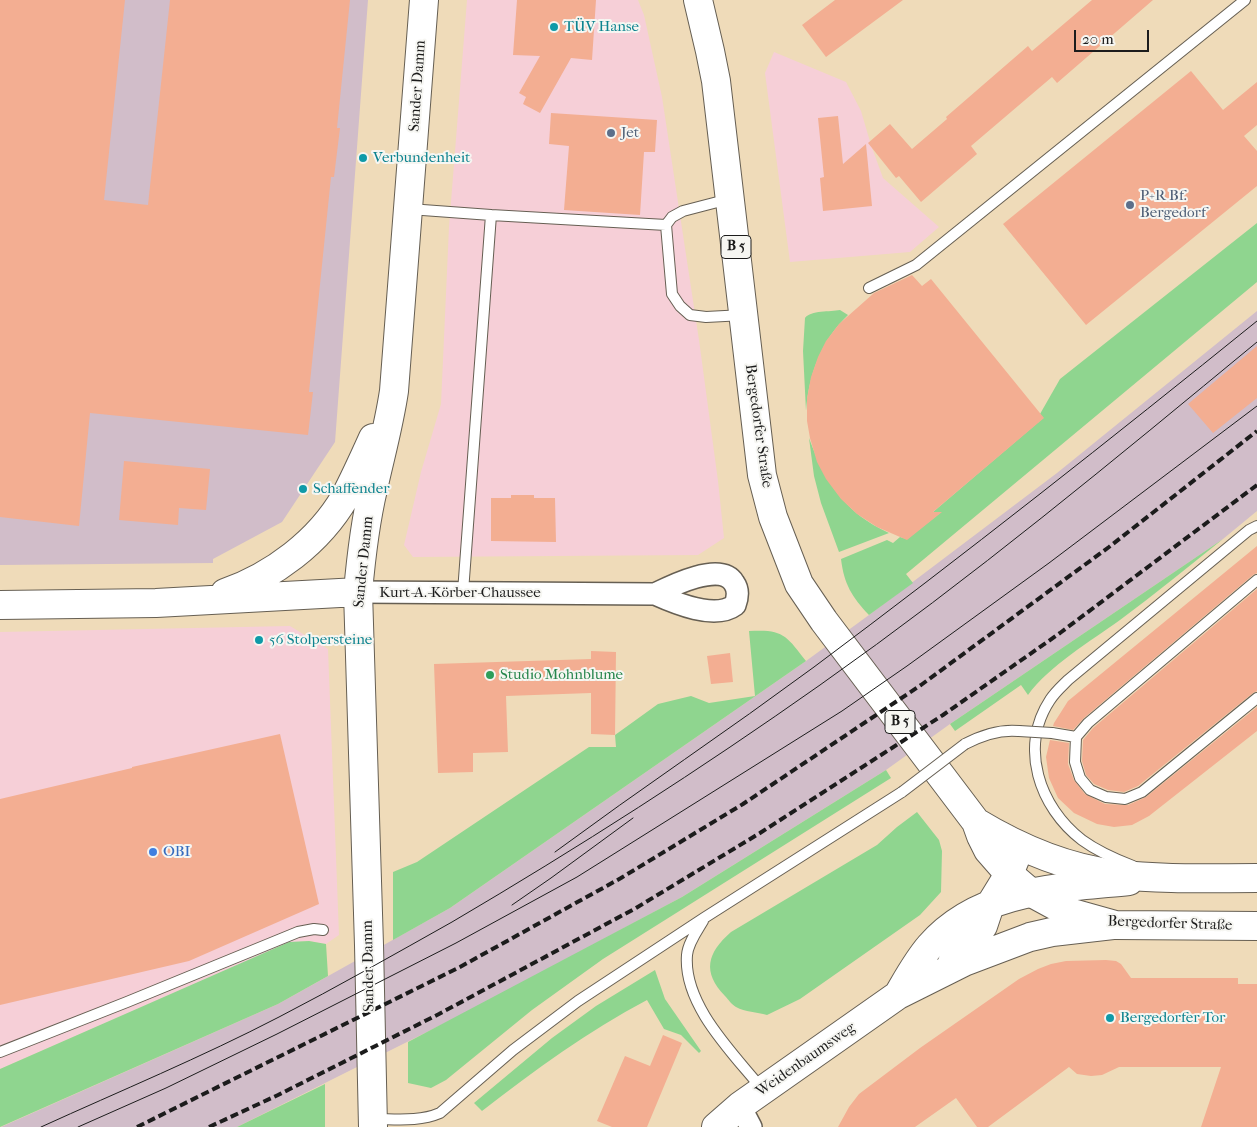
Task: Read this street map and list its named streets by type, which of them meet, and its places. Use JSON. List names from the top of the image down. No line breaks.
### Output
{"streets":{"main road":["Sander Damm","B 5","Bergedorfer Straße","Kurt-A.-Körber-Chaussee","Weidenbaumsweg"]},"crossings":[["Sander Damm","Kurt-A.-Körber-Chaussee"],["Bergedorfer Straße","Weidenbaumsweg"]],"places":["TÜV Hanse","Jet","Verbundenheit","P+R Bf. Bergedorf","Schaffender","56 Stolpersteine","Studio Mohnblume","OBI","Bergedorfer Tor"],"scale_bar":"20 m"}
